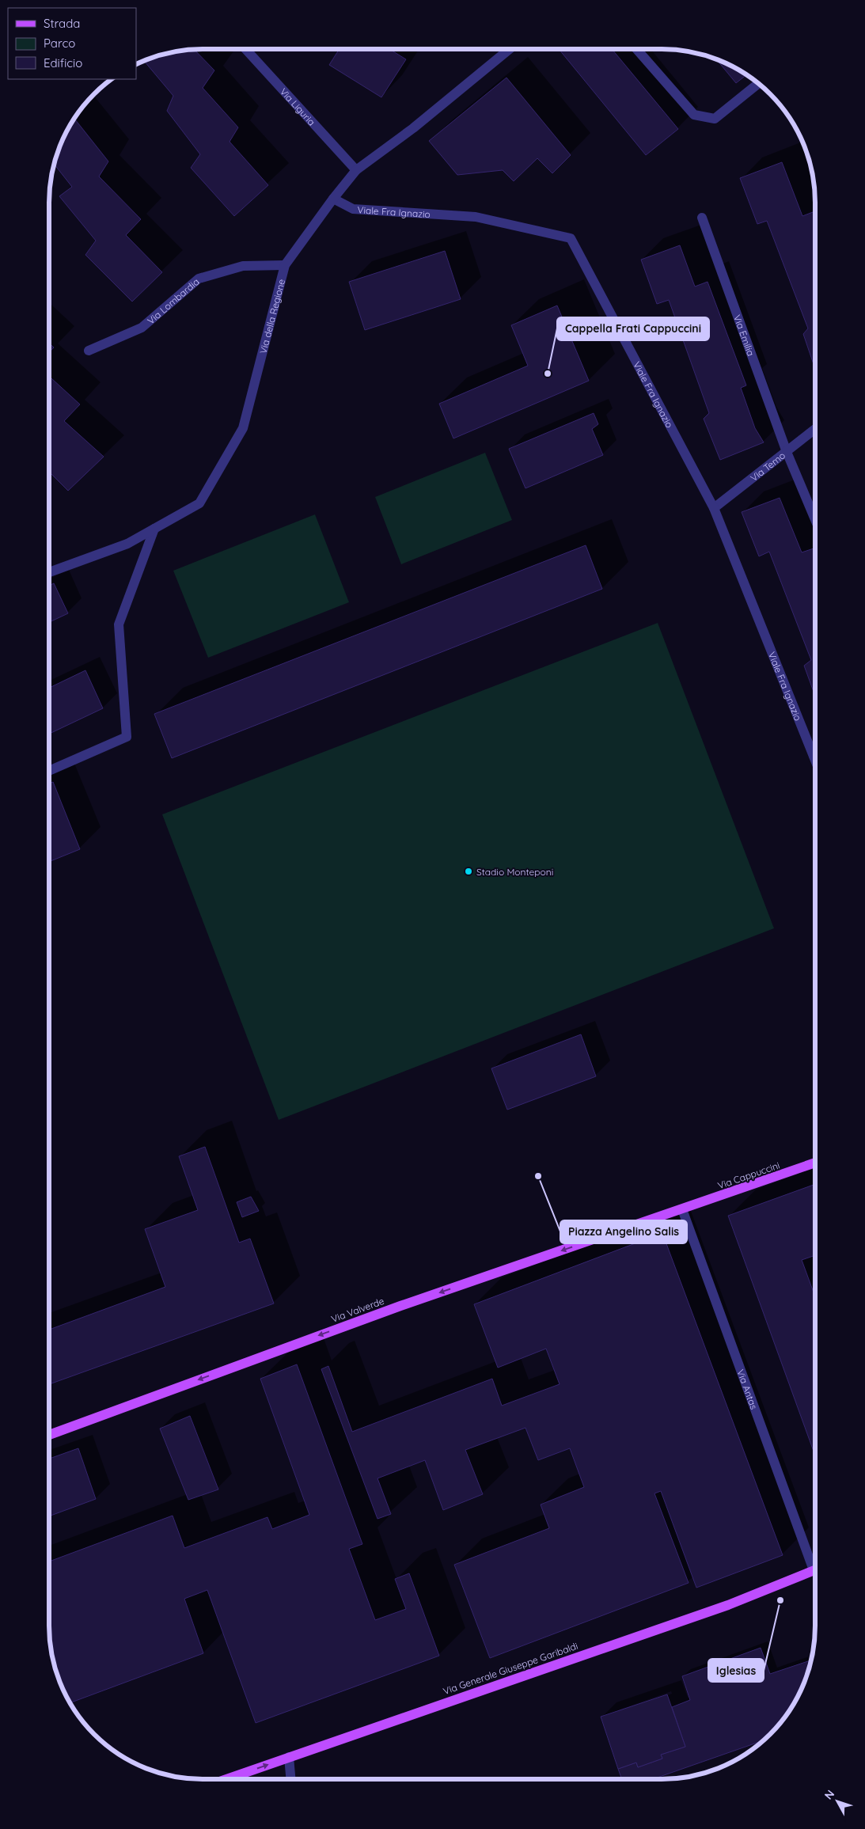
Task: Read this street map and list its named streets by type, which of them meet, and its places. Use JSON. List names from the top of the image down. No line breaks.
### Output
{"streets":{"main road":["Via Cappuccini","Via Valverde","Via Generale Giuseppe Garibaldi"],"street":["Via Liguria","Viale Fra Ignazio","Via Lombardia","Via della Regione","Via Emilia","Via Temo","Via Antas"]},"crossings":[["Via Liguria","Via della Regione"],["Viale Fra Ignazio","Via della Regione"],["Viale Fra Ignazio","Via Temo"],["Via Lombardia","Via della Regione"],["Via Emilia","Via Temo"],["Via Cappuccini","Via Valverde"],["Via Cappuccini","Via Antas"],["Via Valverde","Via Antas"]],"one_way":["Via Valverde"],"places":["Cappella Frati Cappuccini","Stadio Monteponi","Piazza Angelino Salis","Iglesias"],"legend":["Strada","Parco","Edificio"],"north":"top left"}
